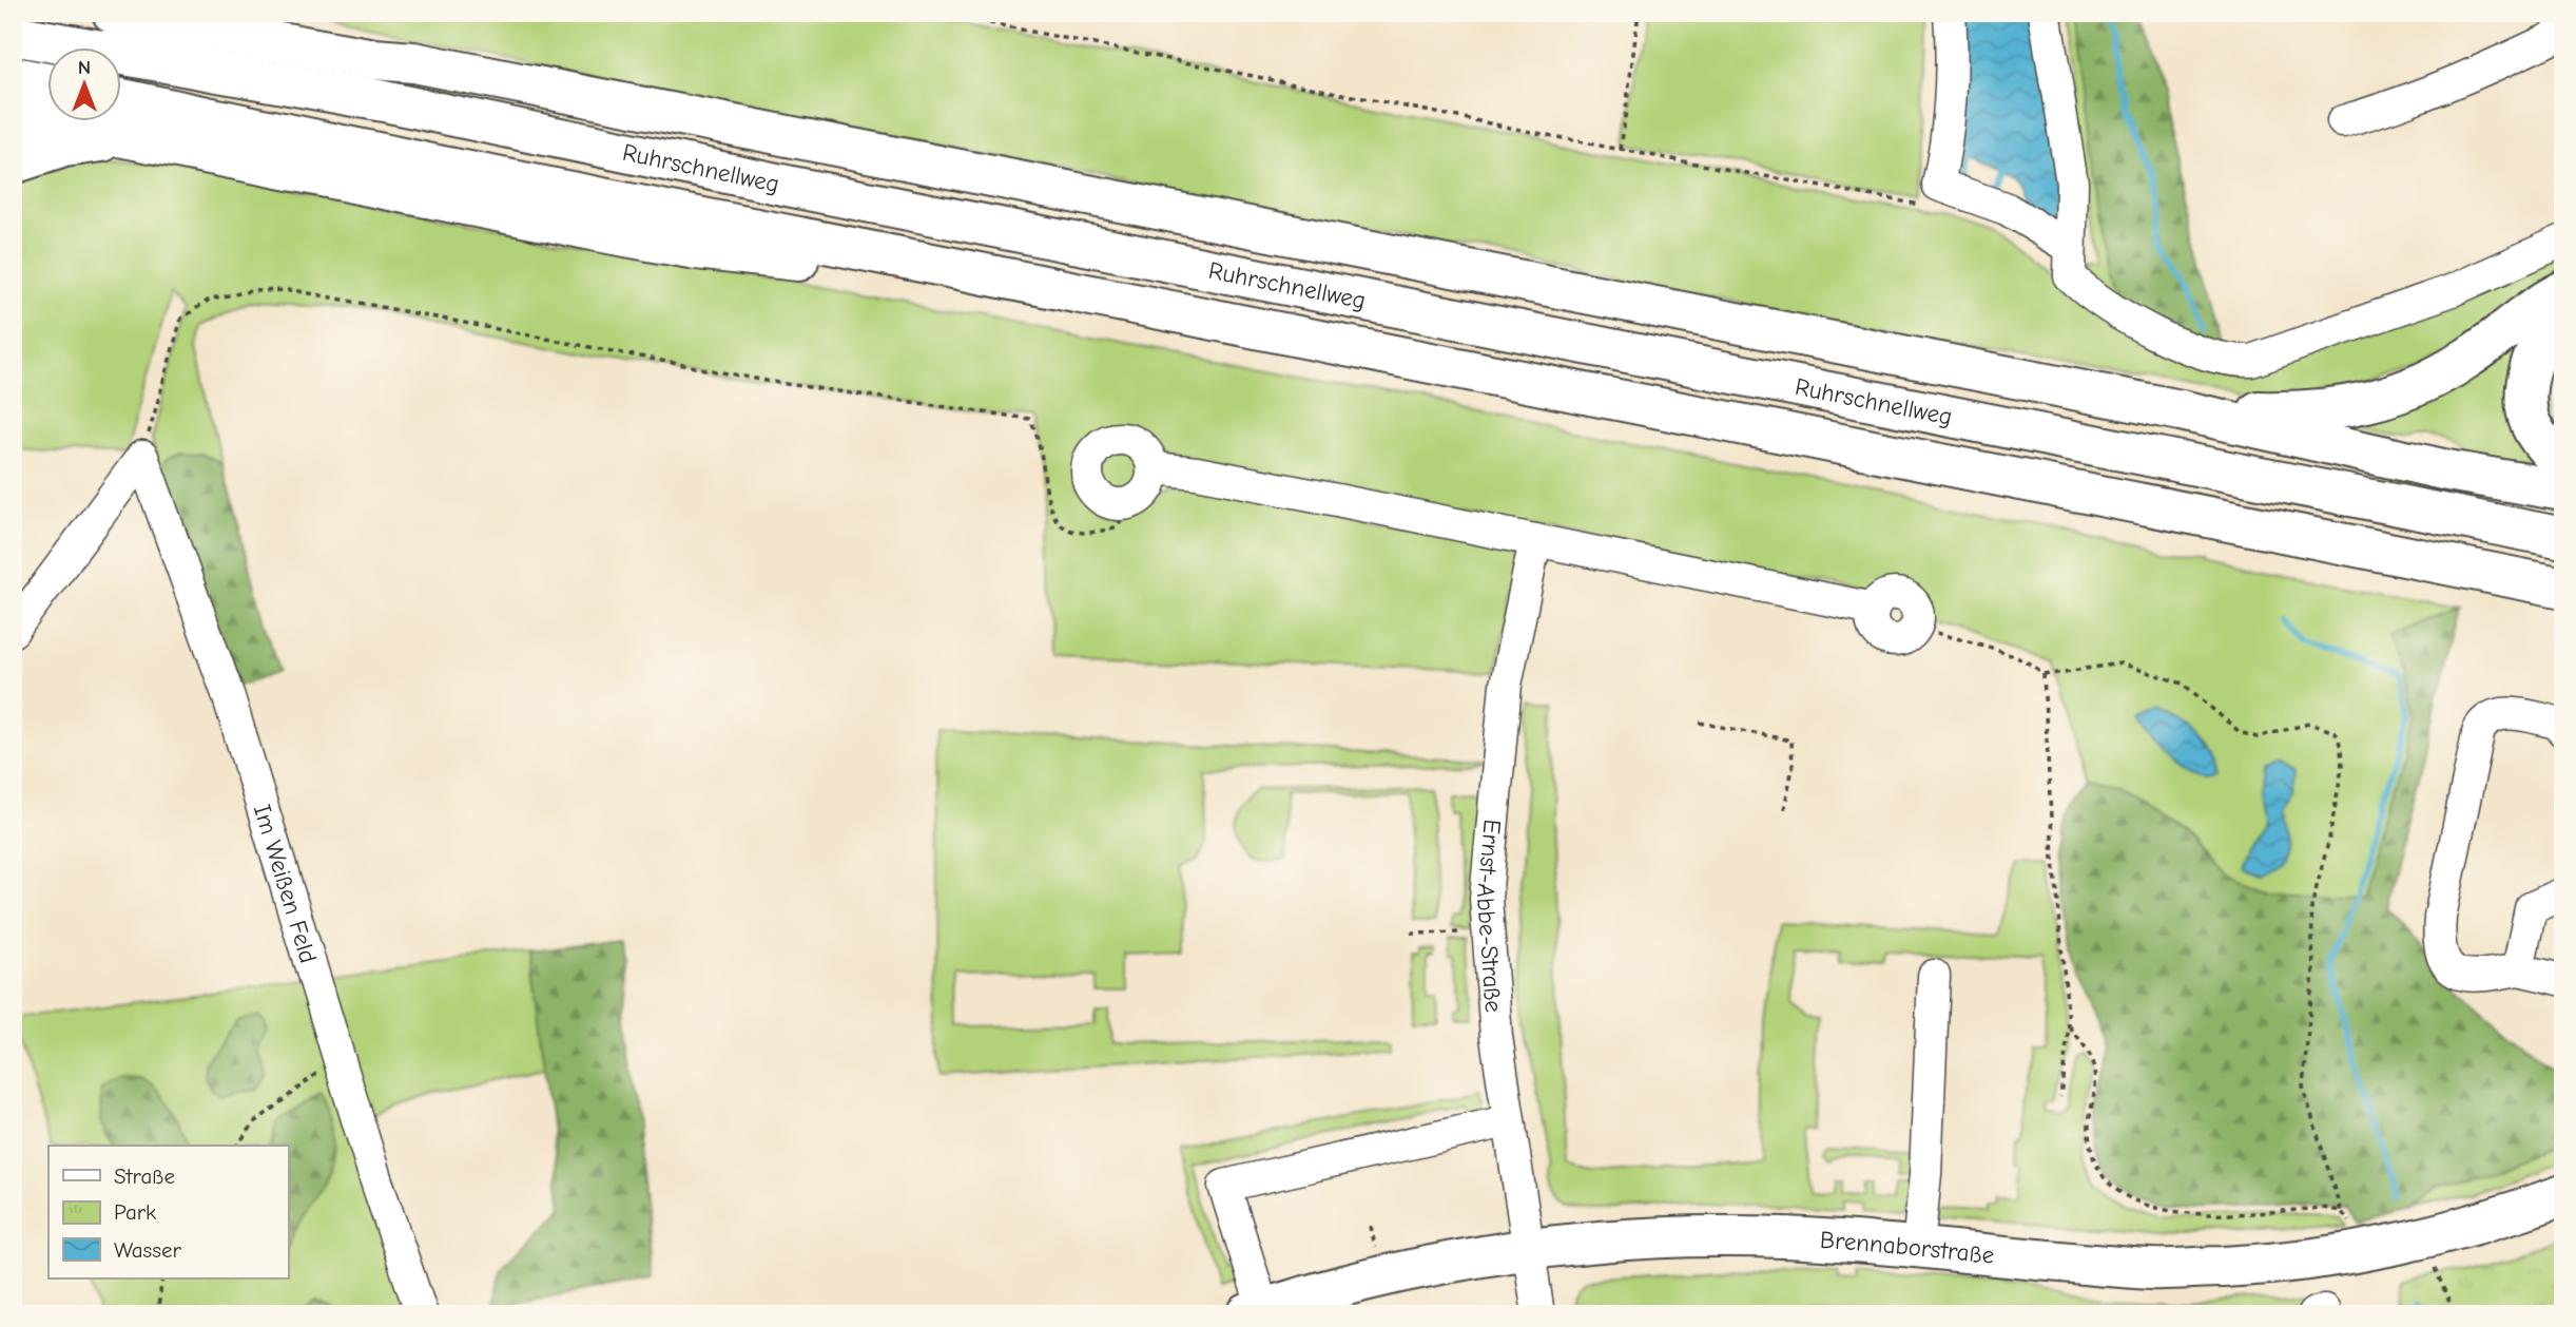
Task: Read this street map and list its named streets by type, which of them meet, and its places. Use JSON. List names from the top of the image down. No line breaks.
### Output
{"streets":{"main road":["Ruhrschnellweg","Brennaborstraße"],"street":["Im Weißen Feld","Ernst-Abbe-Straße"]},"crossings":[["Ernst-Abbe-Straße","Brennaborstraße"]],"legend":["Straße","Park","Wasser"],"north":"top"}
